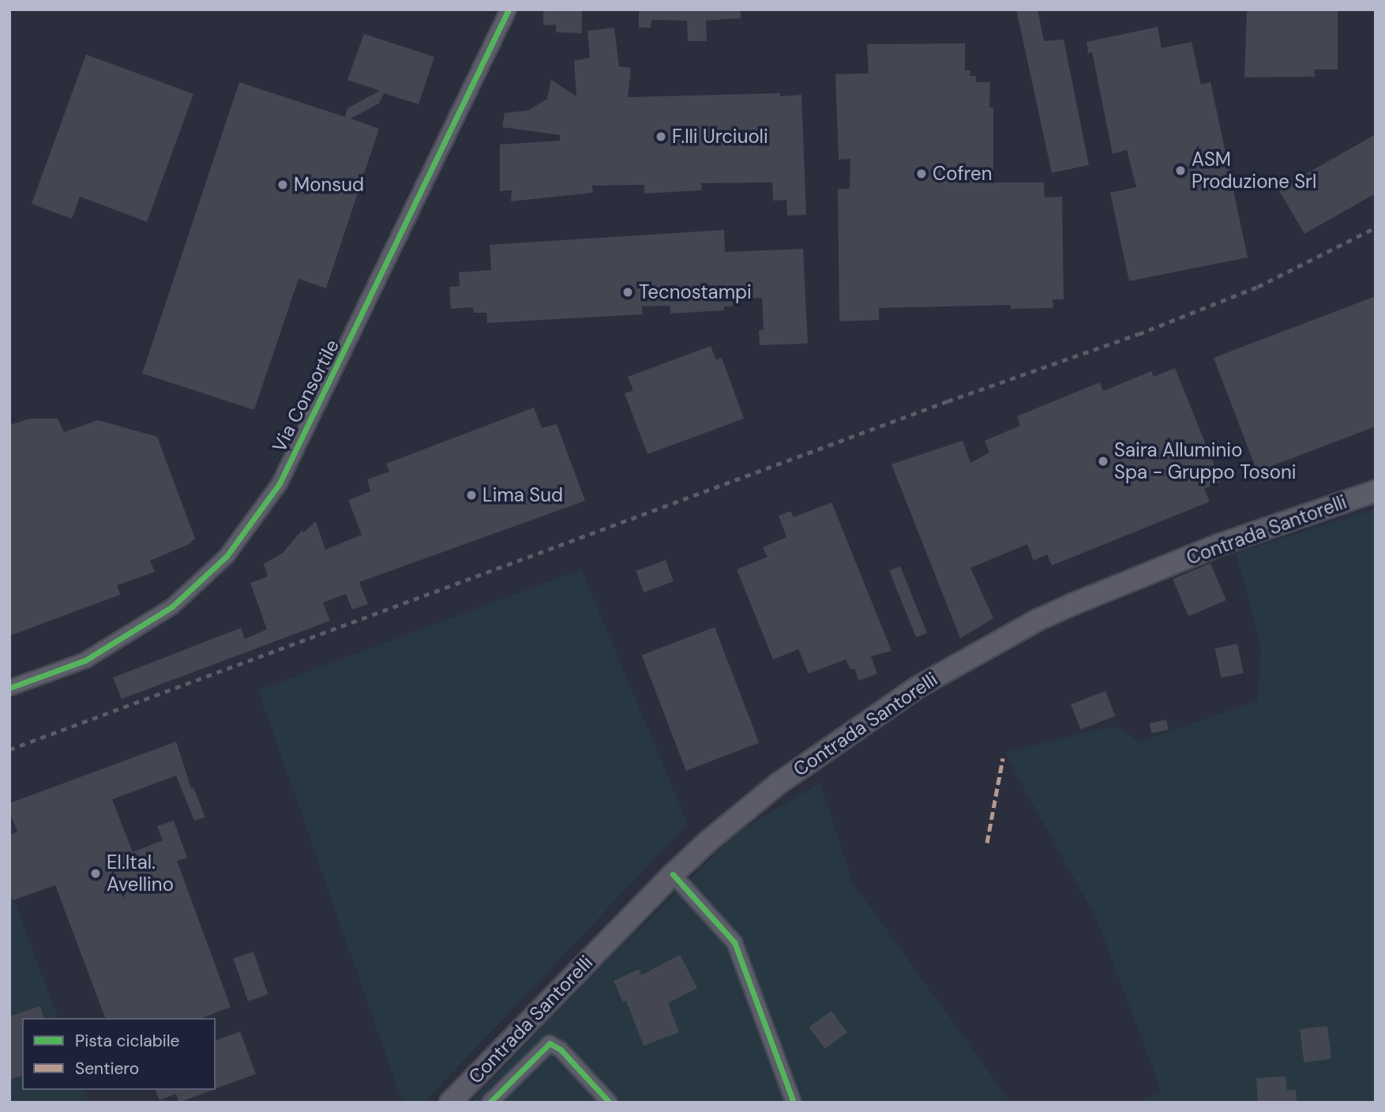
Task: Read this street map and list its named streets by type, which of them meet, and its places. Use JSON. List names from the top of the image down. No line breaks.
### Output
{"streets":{"main road":["Contrada Santorelli"],"street":["Via Consortile"]},"places":["F.lli Urciuoli","ASM Produzione Srl","Cofren","Monsud","Tecnostampi","Saira Alluminio Spa - Gruppo Tosoni","Lima Sud","El.Ital. Avellino"],"legend":["Pista ciclabile","Sentiero"]}
